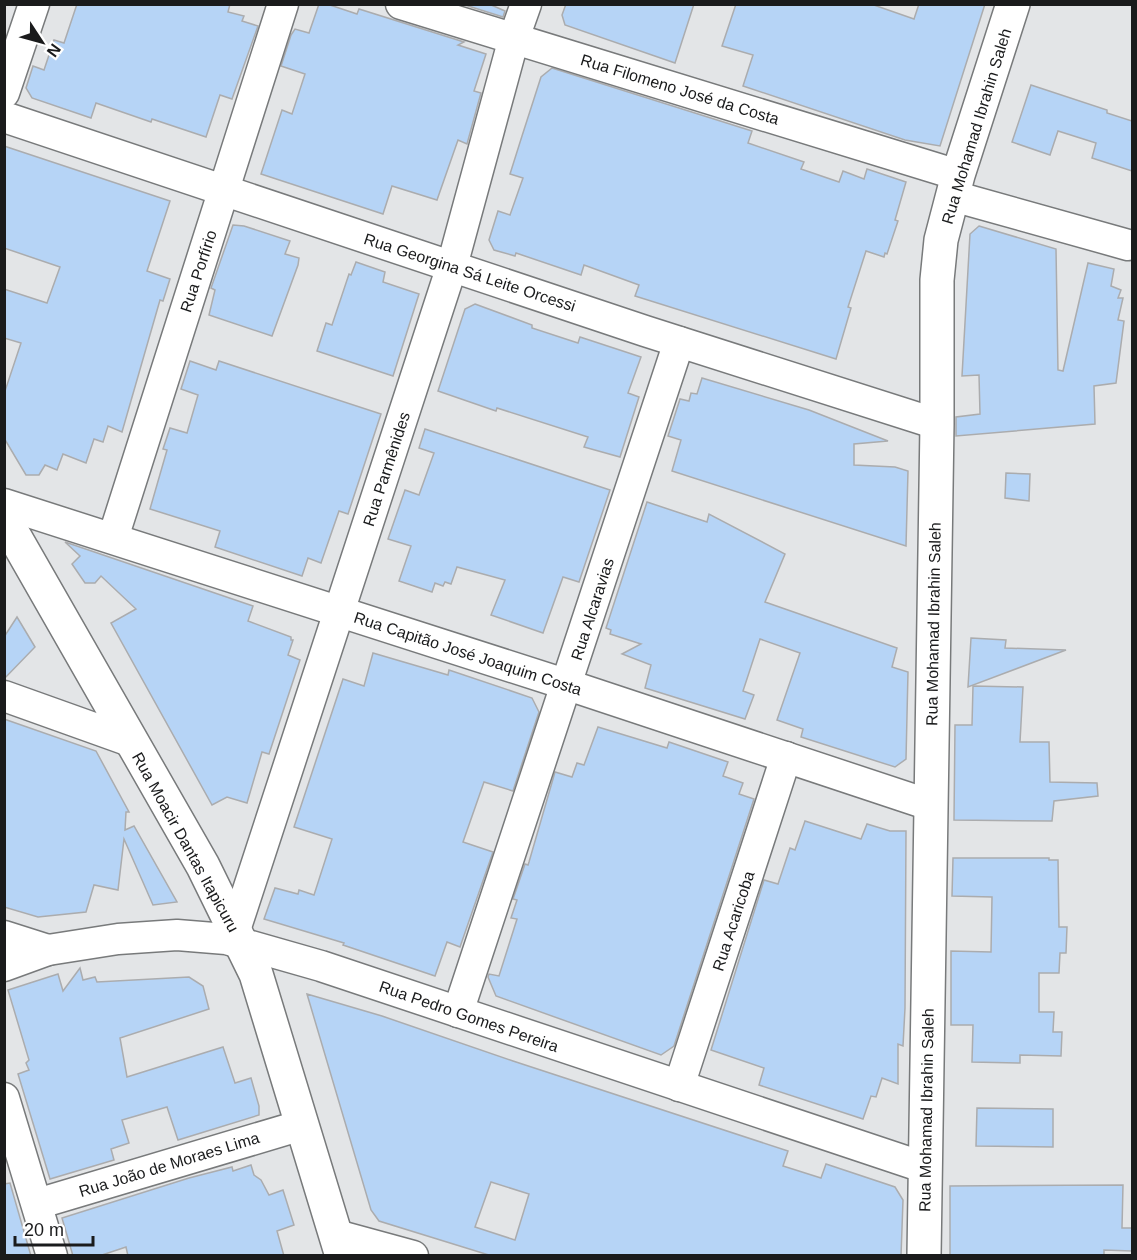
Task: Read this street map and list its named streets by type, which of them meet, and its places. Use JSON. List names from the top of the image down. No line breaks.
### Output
{"streets":{"street":["Rua Filomeno José da Costa","Rua Mohamad Ibrahin Saleh","Rua Porfírio","Rua Georgina Sá Leite Orcessi","Rua Parmênides","Rua Alcaravias","Rua Capitão José Joaquim Costa","Rua Moacir Dantas Itapicuru","Rua Acaricoba","Rua Pedro Gomes Pereira","Rua João de Moraes Lima"]},"crossings":[["Rua Filomeno José da Costa","Rua Mohamad Ibrahin Saleh"],["Rua Filomeno José da Costa","Rua Parmênides"],["Rua Mohamad Ibrahin Saleh","Rua Georgina Sá Leite Orcessi"],["Rua Mohamad Ibrahin Saleh","Rua Capitão José Joaquim Costa"],["Rua Mohamad Ibrahin Saleh","Rua Pedro Gomes Pereira"],["Rua Porfírio","Rua Georgina Sá Leite Orcessi"],["Rua Porfírio","Rua Capitão José Joaquim Costa"],["Rua Georgina Sá Leite Orcessi","Rua Parmênides"],["Rua Georgina Sá Leite Orcessi","Rua Alcaravias"],["Rua Parmênides","Rua Capitão José Joaquim Costa"],["Rua Parmênides","Rua Moacir Dantas Itapicuru"],["Rua Parmênides","Rua Pedro Gomes Pereira"],["Rua Alcaravias","Rua Capitão José Joaquim Costa"],["Rua Alcaravias","Rua Pedro Gomes Pereira"],["Rua Capitão José Joaquim Costa","Rua Acaricoba"],["Rua Moacir Dantas Itapicuru","Rua Pedro Gomes Pereira"],["Rua Moacir Dantas Itapicuru","Rua João de Moraes Lima"],["Rua Acaricoba","Rua Pedro Gomes Pereira"]],"scale_bar":"20 m","north":"bottom right"}
